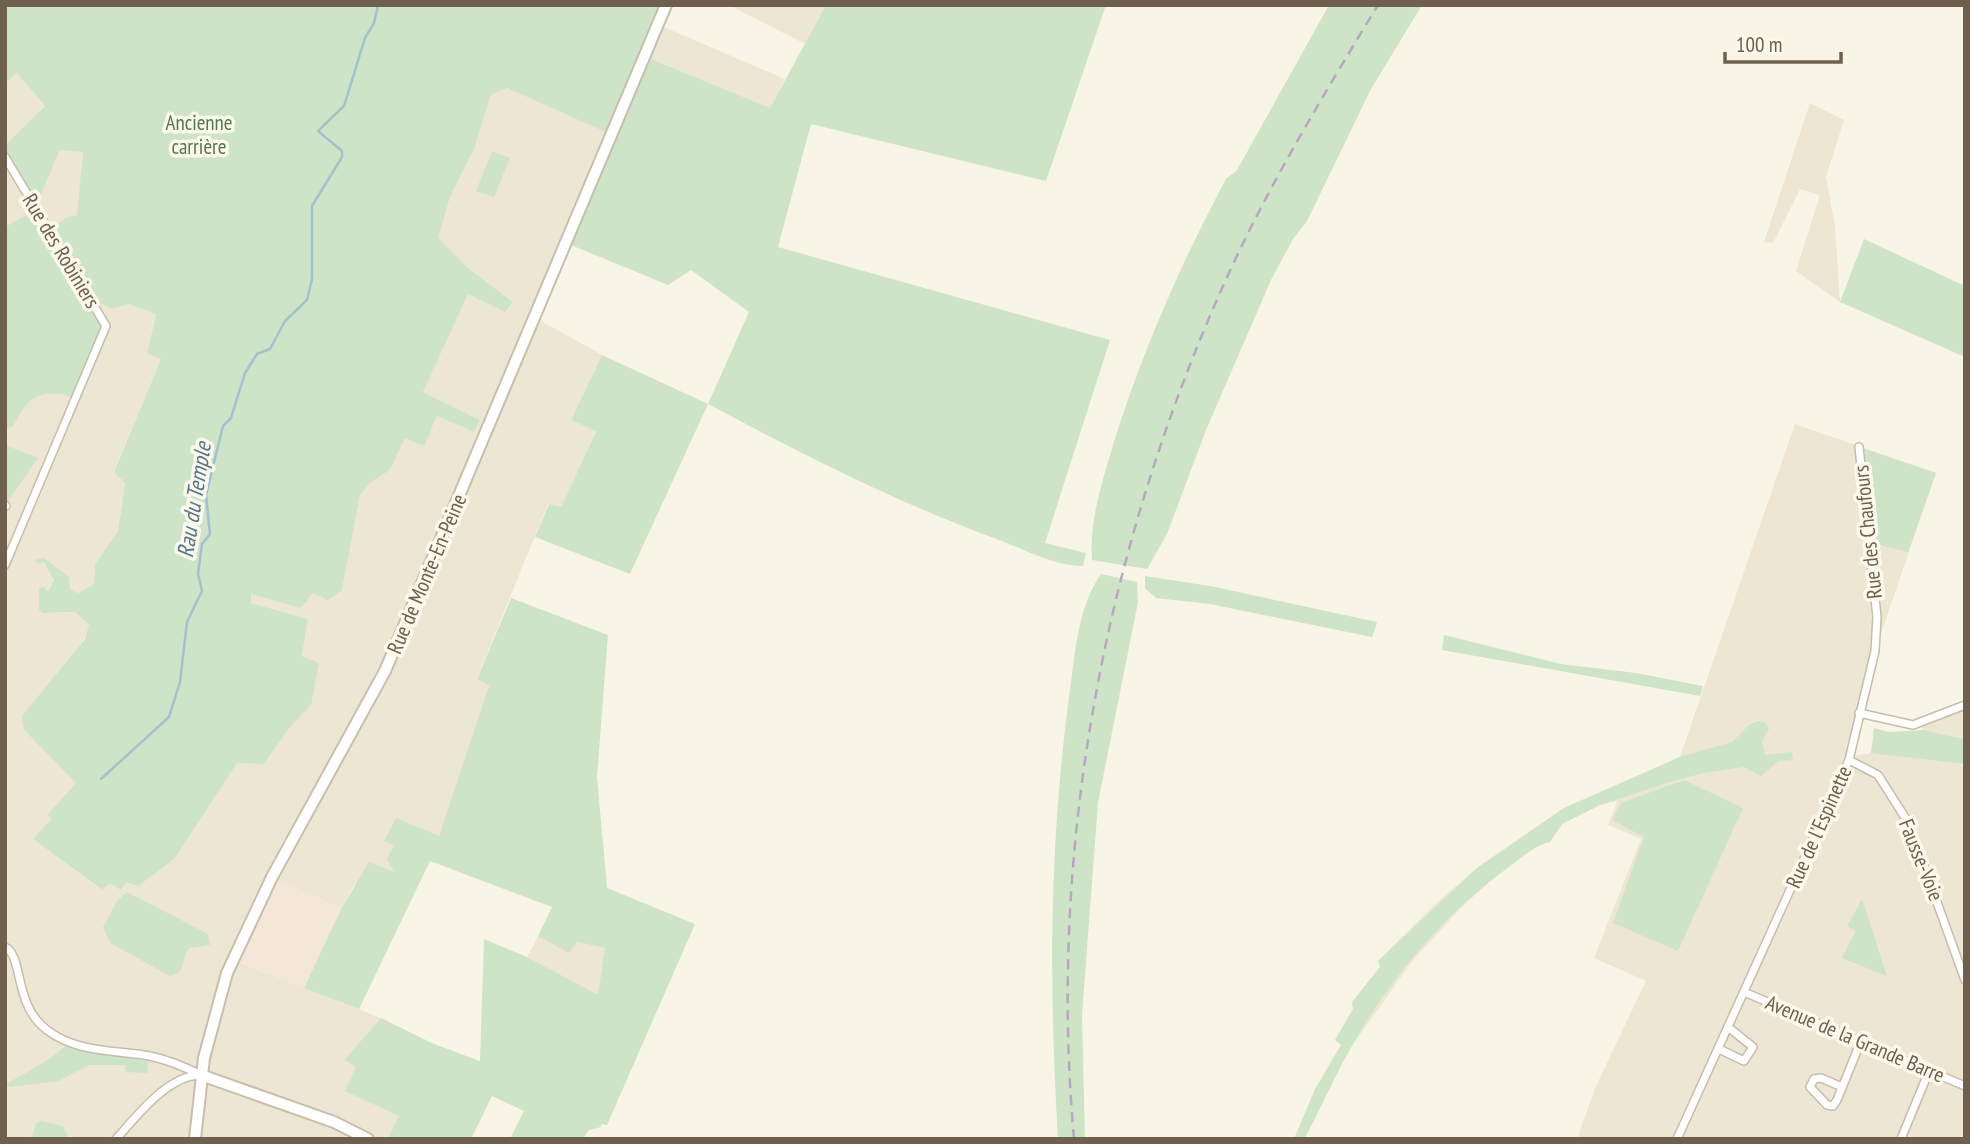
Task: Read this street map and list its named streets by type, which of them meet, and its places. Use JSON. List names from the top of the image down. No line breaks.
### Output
{"streets":{"main road":["Rue de Monte-En-Peine"],"street":["Rue des Robiniers","Rue des Chaufours","Rue de l'Espinette","Fausse-Voie","Avenue de la Grande Barre"]},"crossings":[["Rue des Chaufours","Rue de l'Espinette"],["Rue de l'Espinette","Fausse-Voie"],["Rue de l'Espinette","Avenue de la Grande Barre"]],"water":["Rau du Temple"],"parks":["Ancienne carrière"],"scale_bar":"100 m"}
